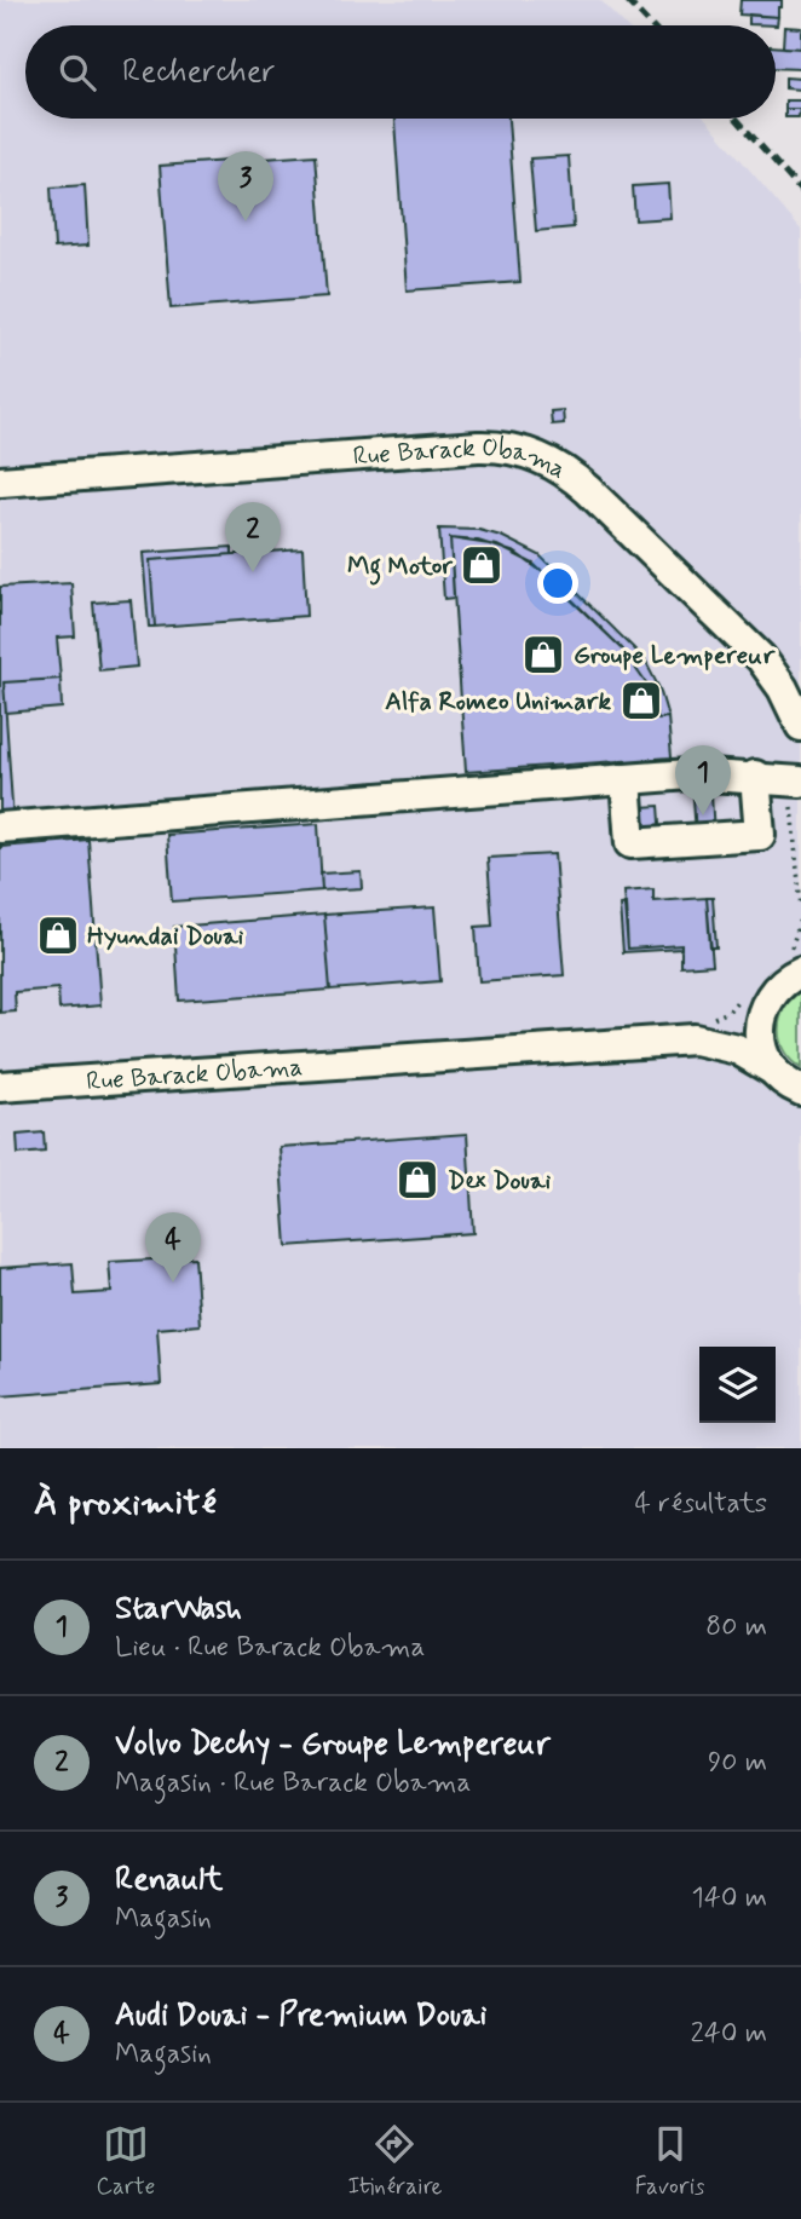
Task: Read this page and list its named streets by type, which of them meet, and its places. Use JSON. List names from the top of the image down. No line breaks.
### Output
{"streets":{"street":["Rue Barack Obama"]},"places":{"shop":["Mg Motor","Groupe Lempereur","Alfa Romeo Unimark","Hyundai Douai","Dex Douai"]},"page":{"search":"Rechercher","pins":["3","2","1","4"],"heading":["À proximité","4 résultats"],"list":[{"mark":"1","name":"StarWash","note":"Lieu · Rue Barack Obama","value":"80 m"},{"mark":"2","name":"Volvo Dechy - Groupe Lempereur","note":"Magasin · Rue Barack Obama","value":"90 m"},{"mark":"3","name":"Renault","note":"Magasin","value":"140 m"},{"mark":"4","name":"Audi Douai - Premium Douai","note":"Magasin","value":"240 m"}],"nav":["Carte","Itinéraire","Favoris"]}}
